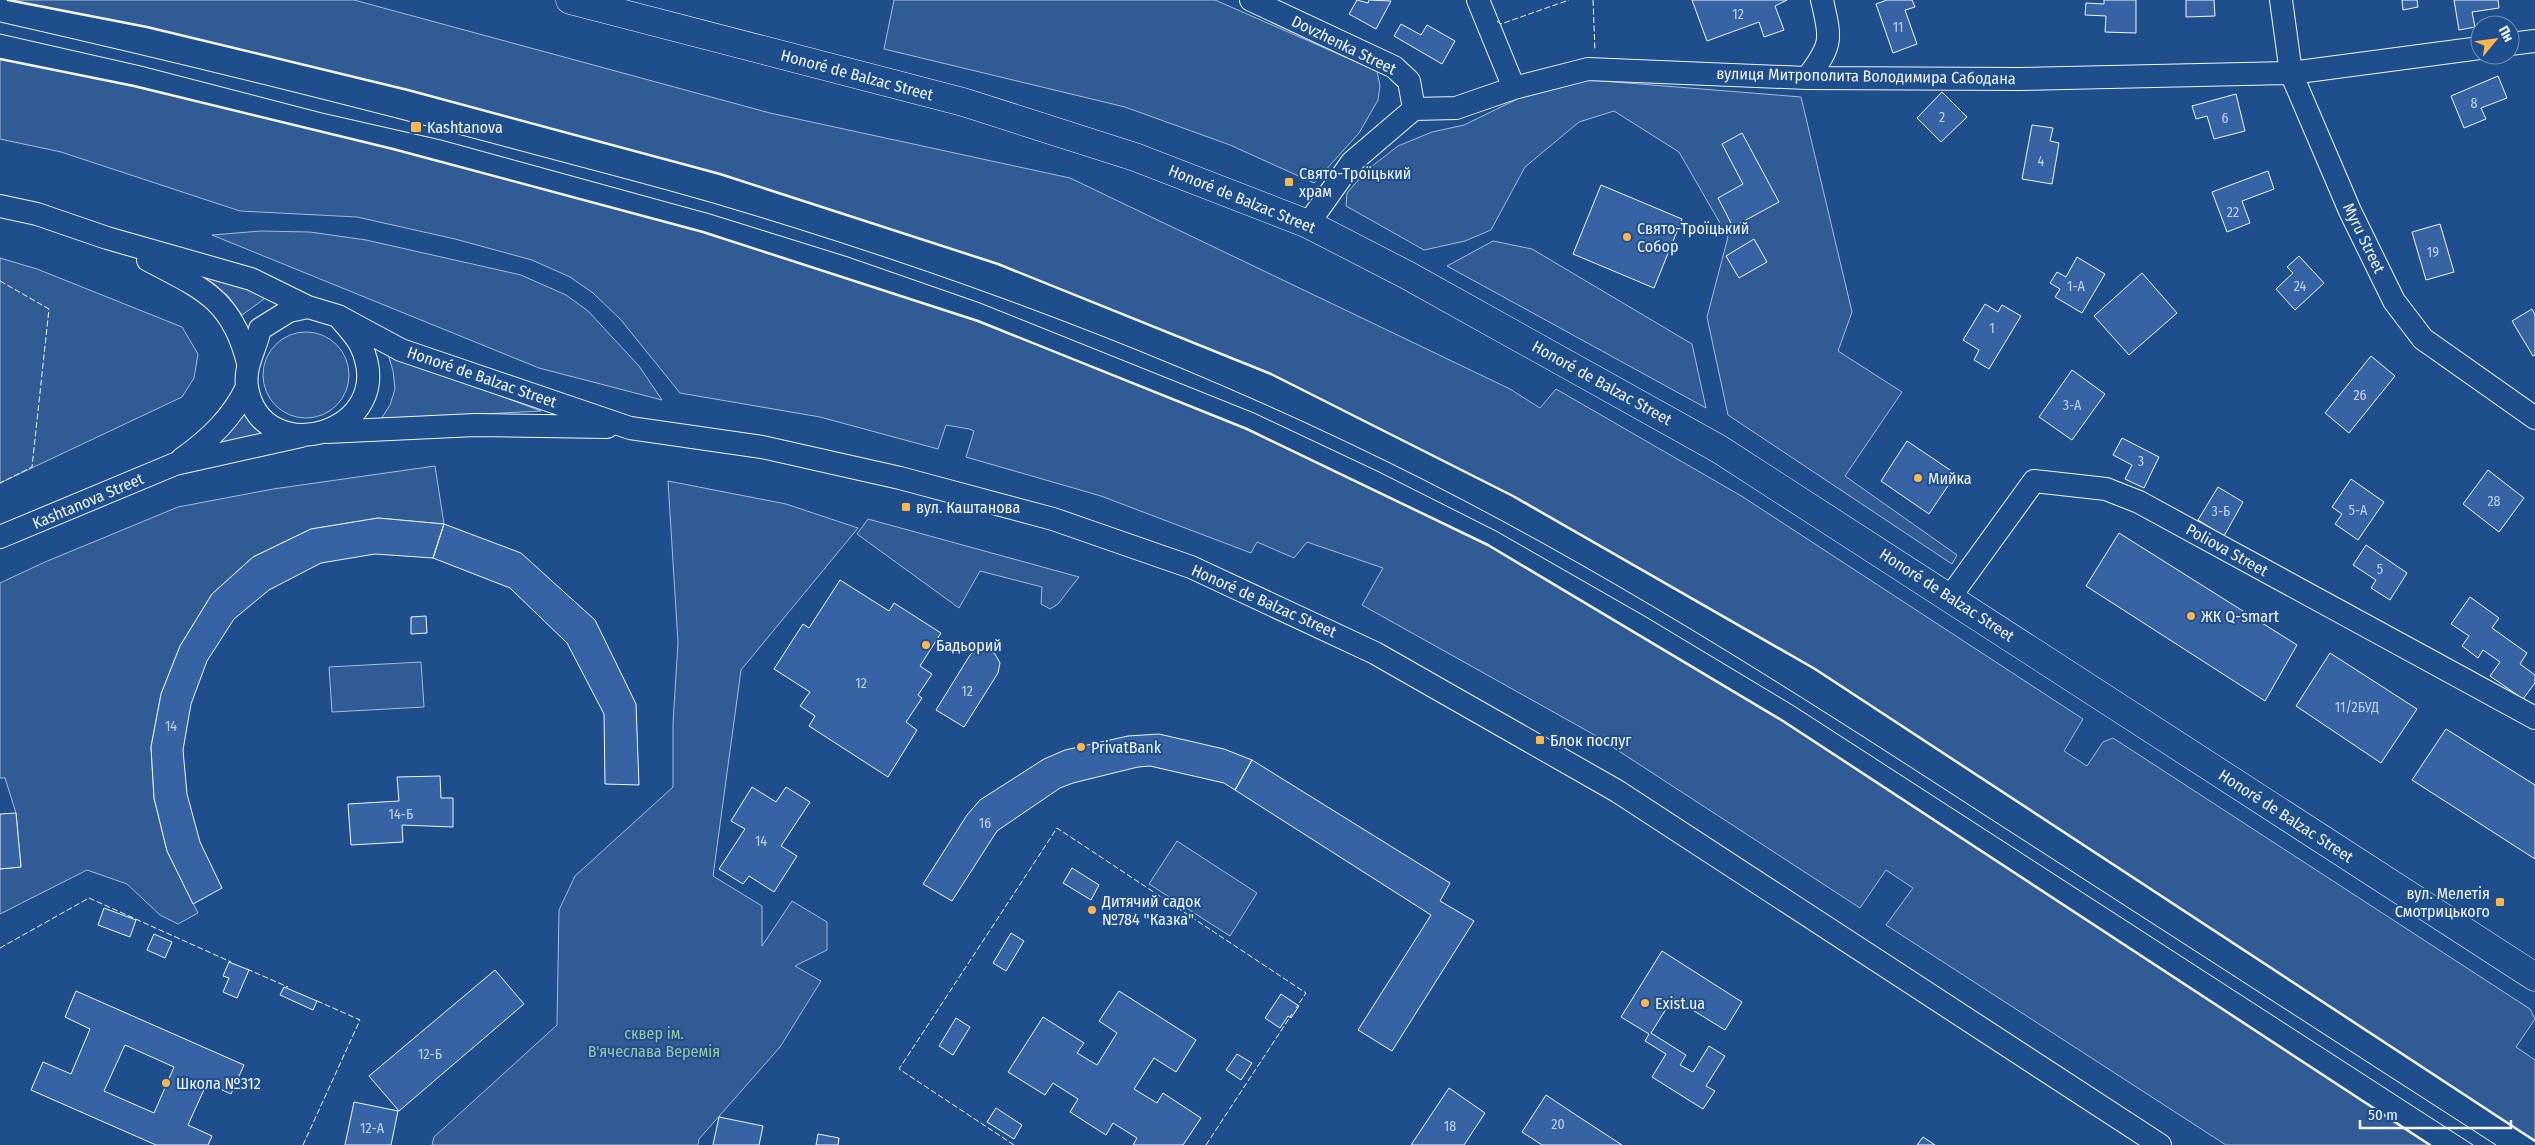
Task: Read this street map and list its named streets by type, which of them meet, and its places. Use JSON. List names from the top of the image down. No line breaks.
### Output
{"streets":{"main road":["Honoré de Balzac Street"],"street":["Dovzhenka Street","вулиця Митрополита Володимира Сабодана","Myru Street","Kashtanova Street","Poliova Street"]},"crossings":[["Dovzhenka Street","вулиця Митрополита Володимира Сабодана"],["Honoré de Balzac Street","Kashtanova Street"],["Honoré de Balzac Street","Poliova Street"],["вулиця Митрополита Володимира Сабодана","Myru Street"]],"parks":["сквер ім. В'ячеслава Веремія"],"places":{"transit":["Kashtanova","Свято-Троїцький храм","вул. Каштанова","Блок послуг","вул. Мелетія Смотрицького"],"other":["Свято-Троїцький Собор","Мийка","ЖК Q-smart","Бадьорий","PrivatBank","Дитячий садок №784 \"Казка\"","Exist.ua","Школа №312"]},"house_numbers":["12","11","8","2","6","4","22","19","1-А","24","1","26","3-А","3","28","5-А","3-Б","5","12","12","11/2БУД","14","14-Б","16","14","12-Б","20","18","12-А"],"scale_bar":"50 m","north":"top right"}
